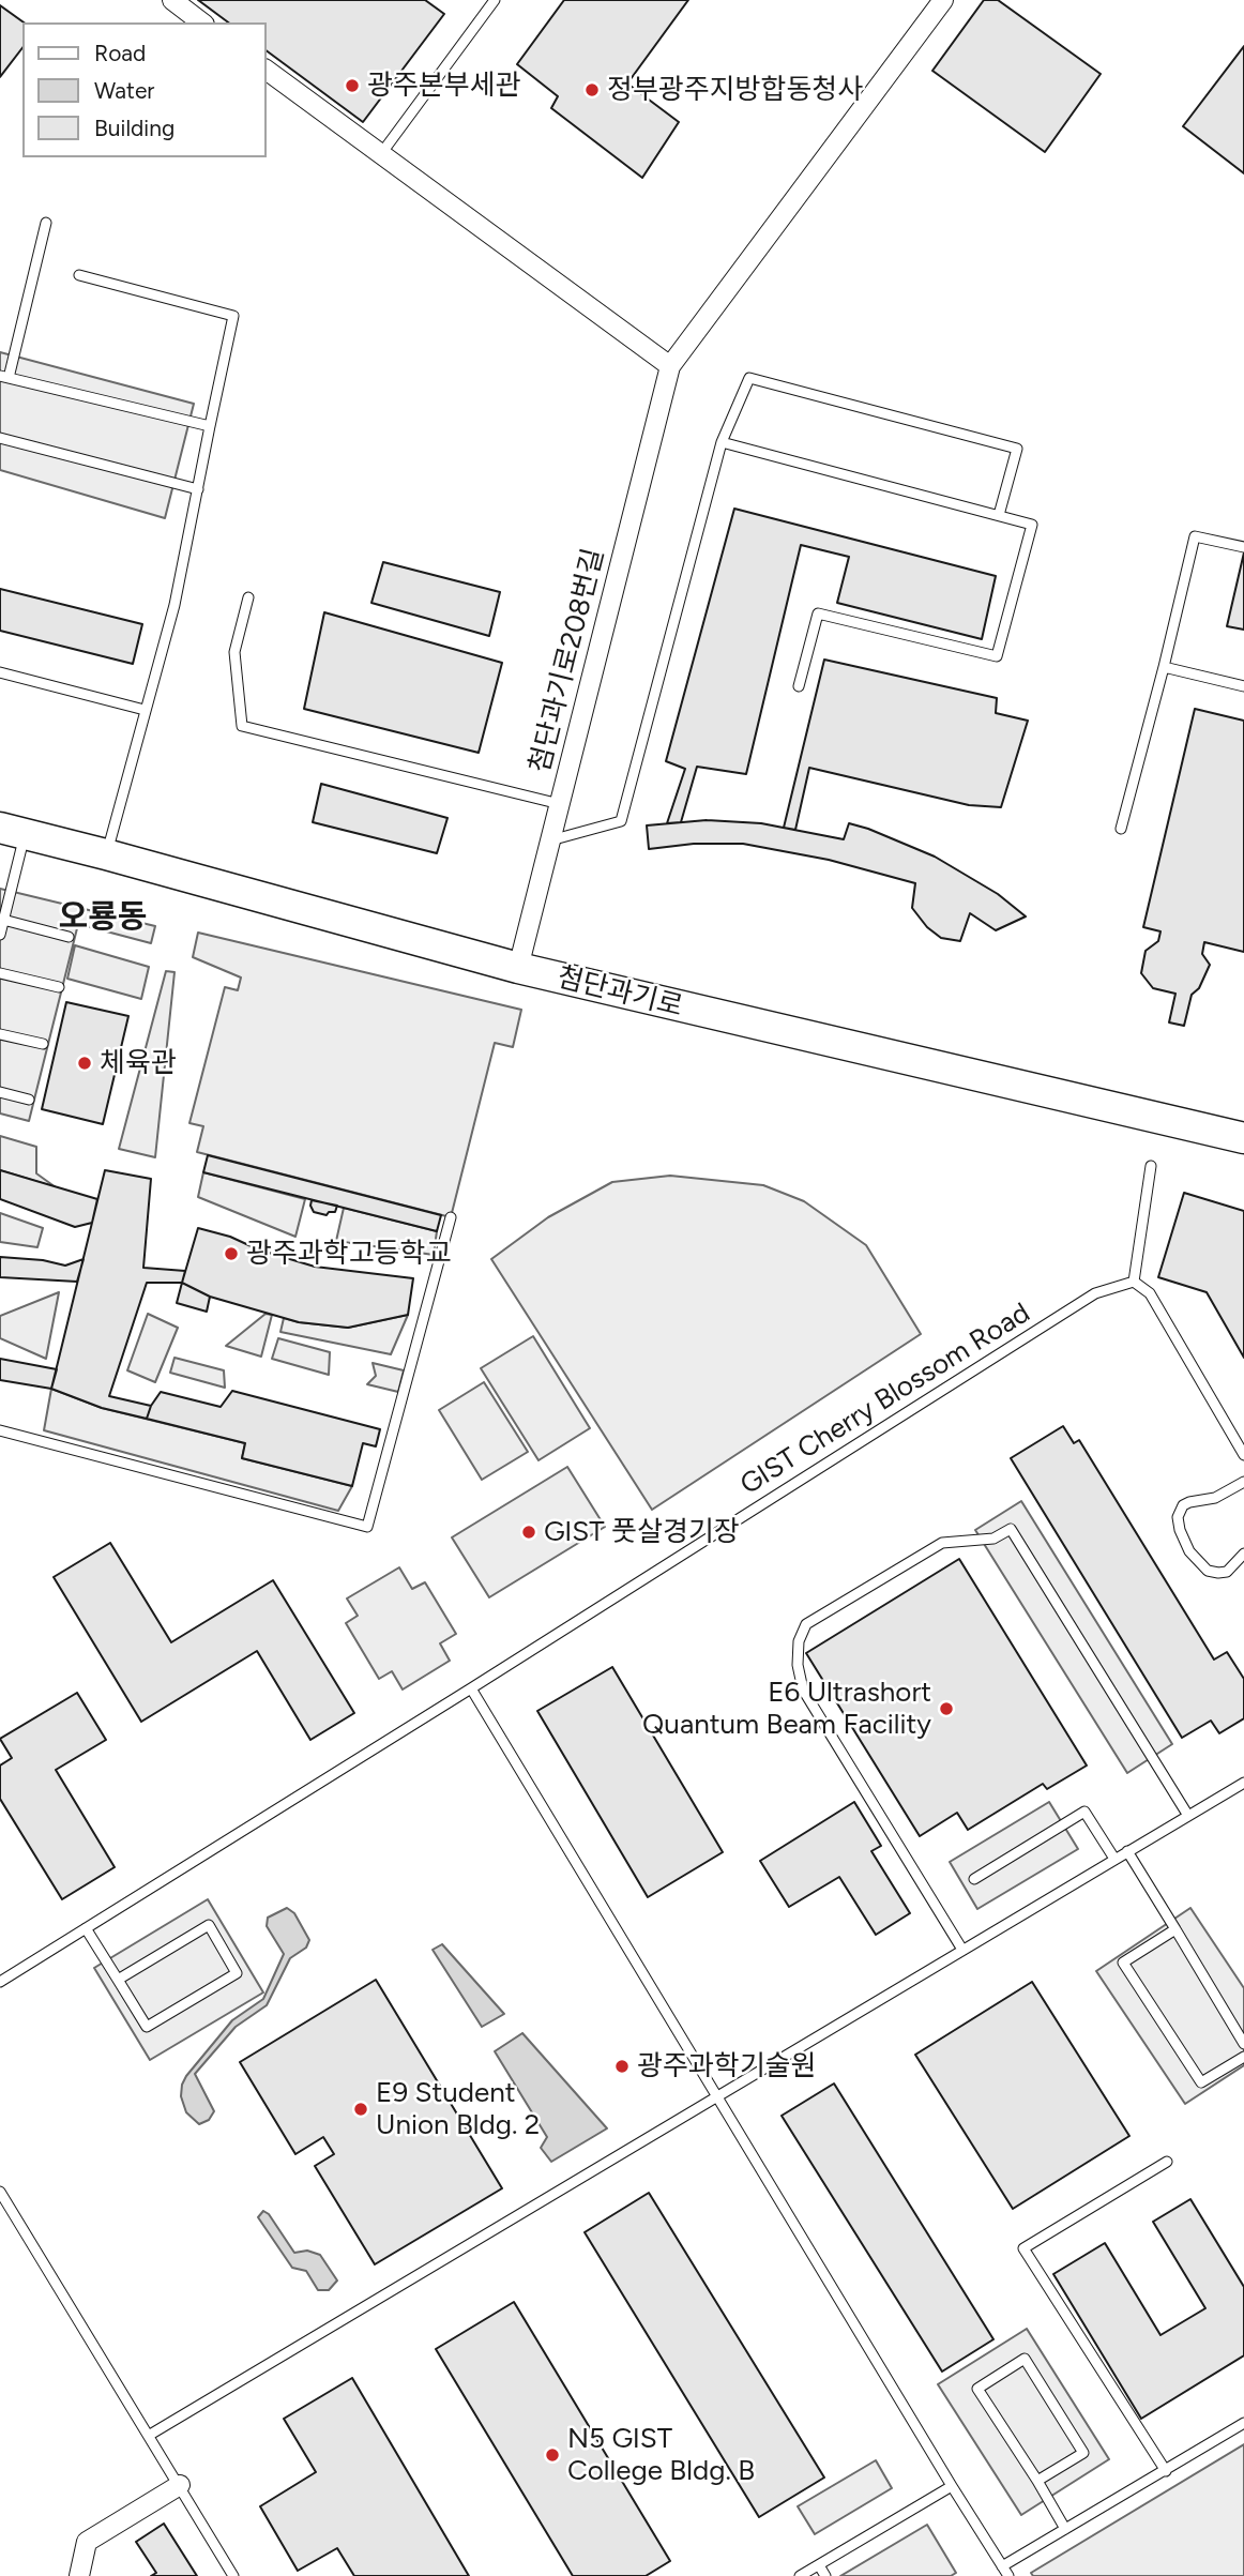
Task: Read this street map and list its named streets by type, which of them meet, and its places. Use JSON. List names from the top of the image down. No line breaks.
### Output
{"streets":{"main road":["첨단과기로"],"street":["첨단과기로208번길"],"lane":["GIST Cherry Blossom Road"]},"crossings":[["첨단과기로208번길","첨단과기로"]],"districts":["오룡동"],"places":["광주본부세관","정부광주지방합동청사","체육관","광주과학고등학교","GIST 풋살경기장","E6 Ultrashort Quantum Beam Facility","광주과학기술원","E9 Student Union Bldg. 2","N5 GIST College Bldg. B"],"legend":["Road","Water","Building"]}
